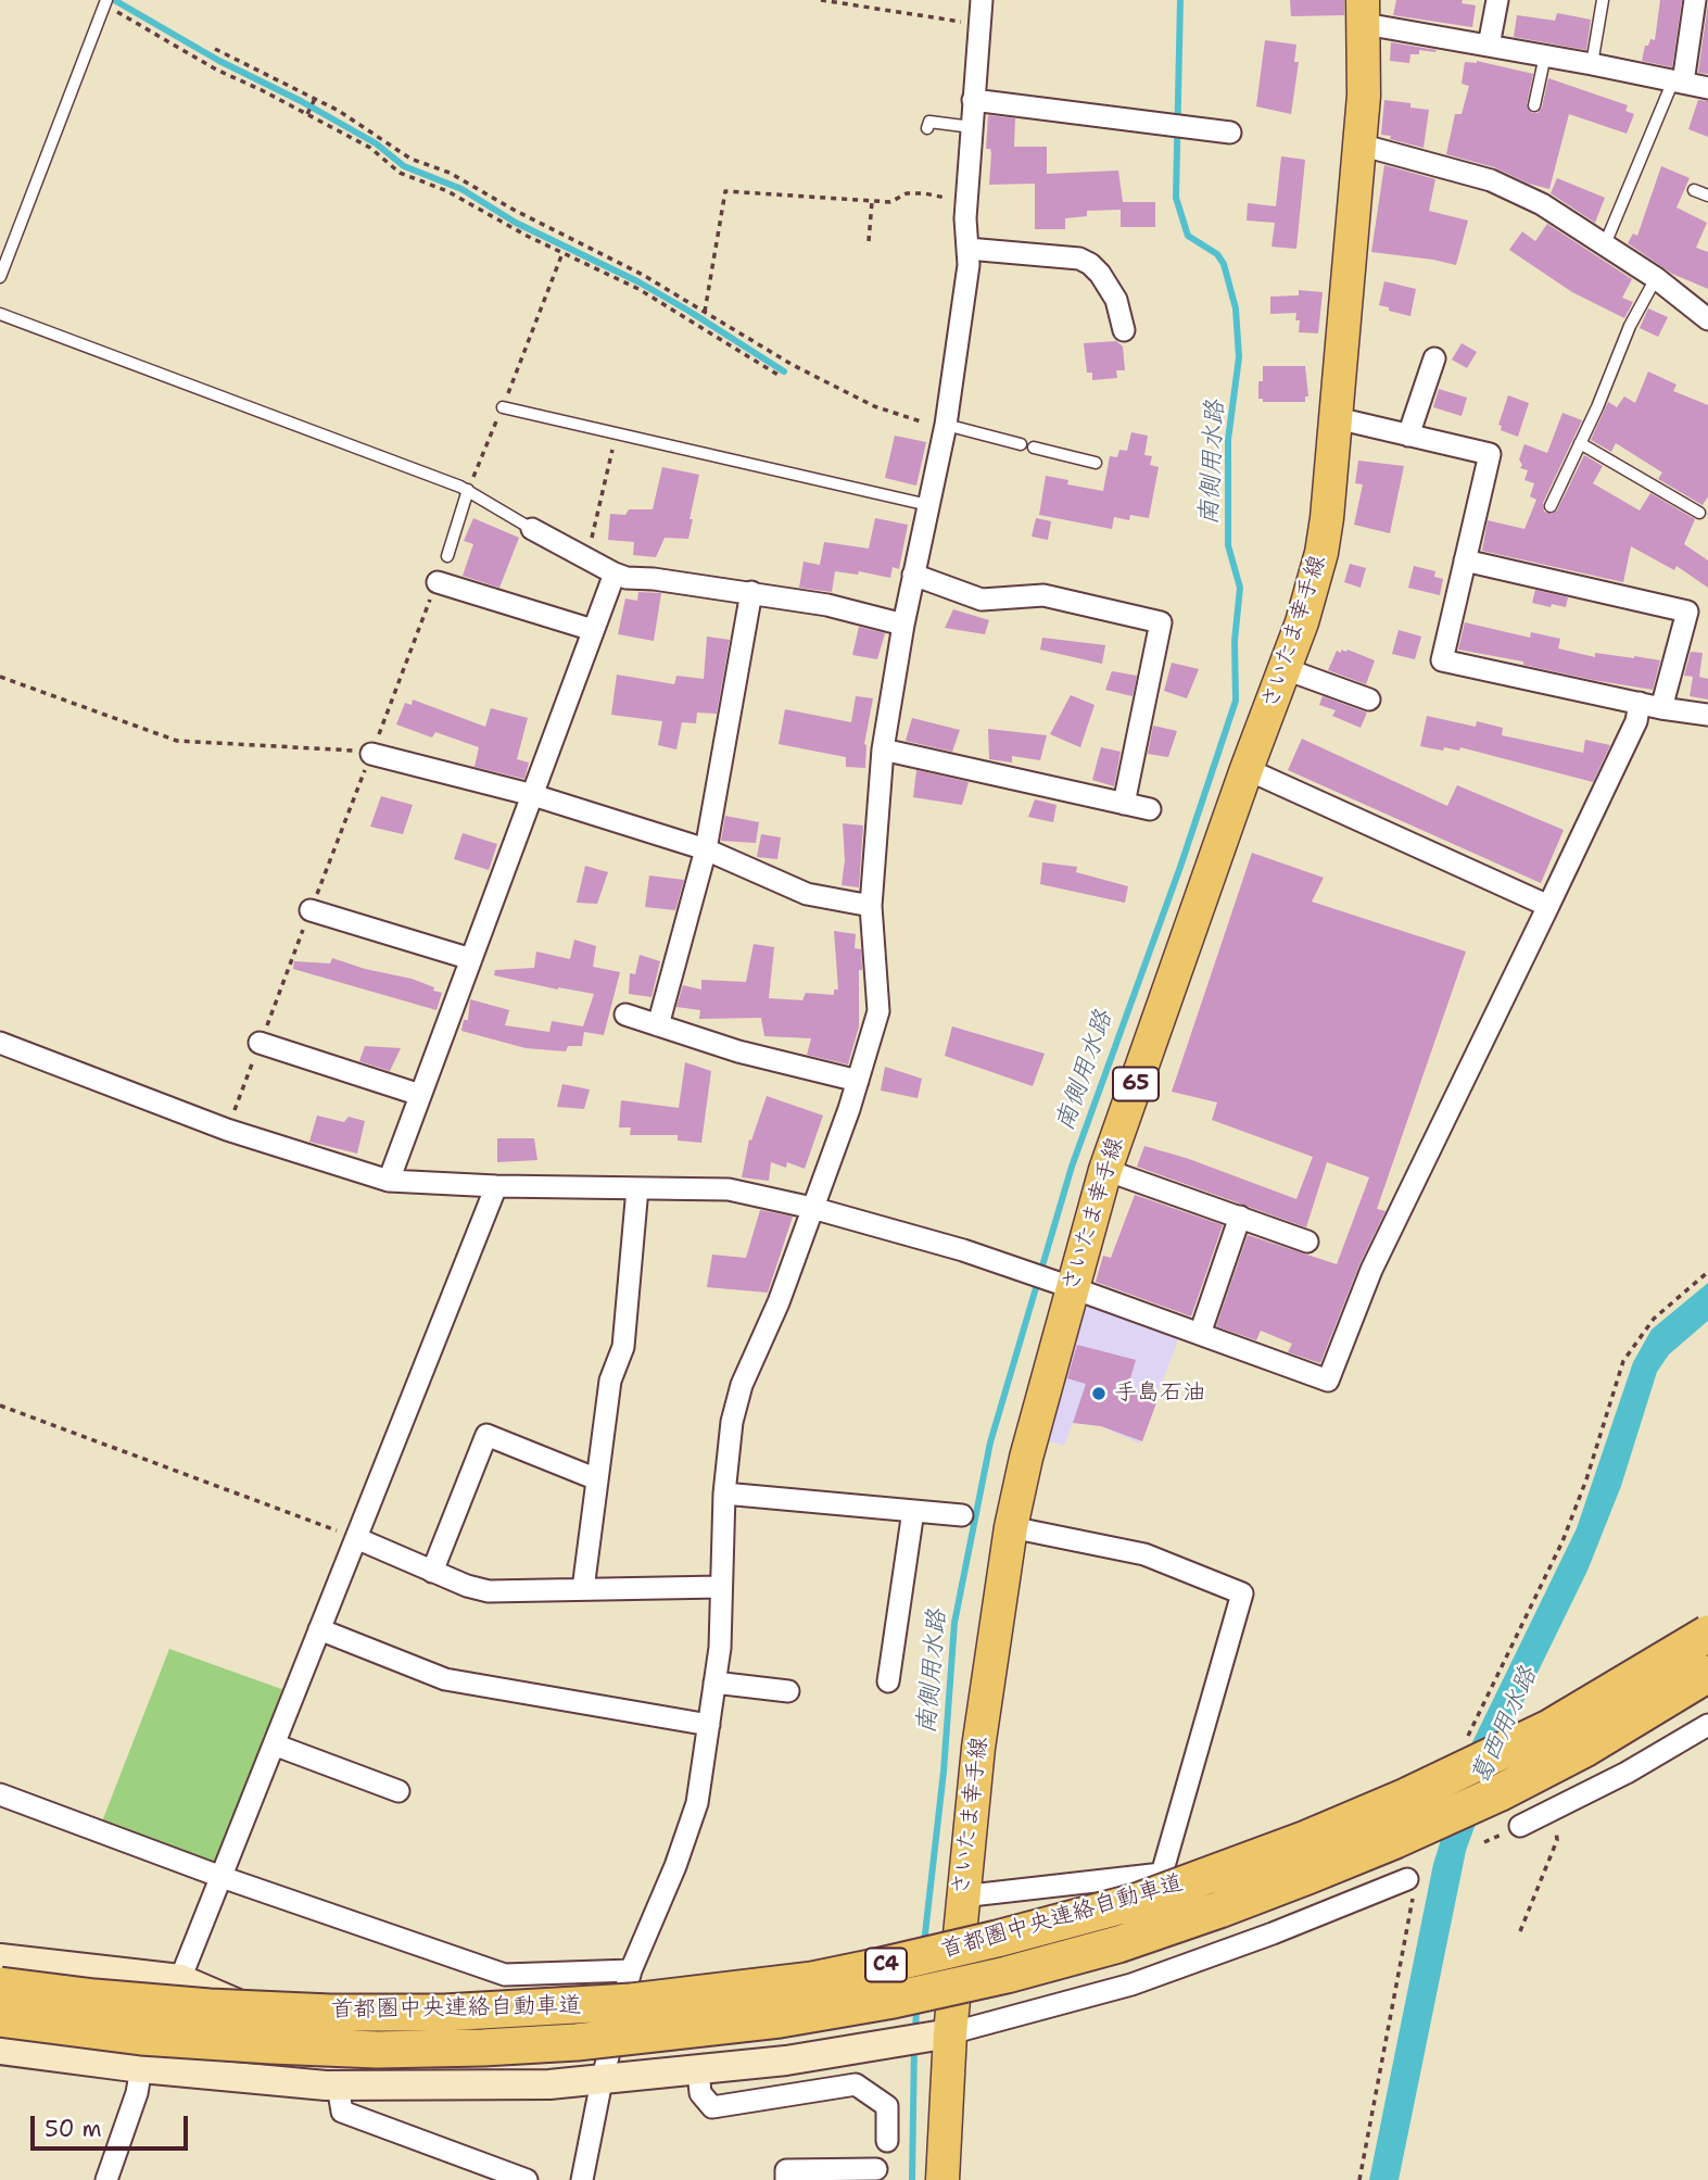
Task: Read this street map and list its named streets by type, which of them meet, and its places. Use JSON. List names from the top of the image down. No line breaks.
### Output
{"streets":{"highway":["首都圏中央連絡自動車道","C4"],"main road":["さいたま幸手線","65"]},"water":["南側用水路","葛西用水路"],"places":["手島石油"],"scale_bar":"50 m"}
